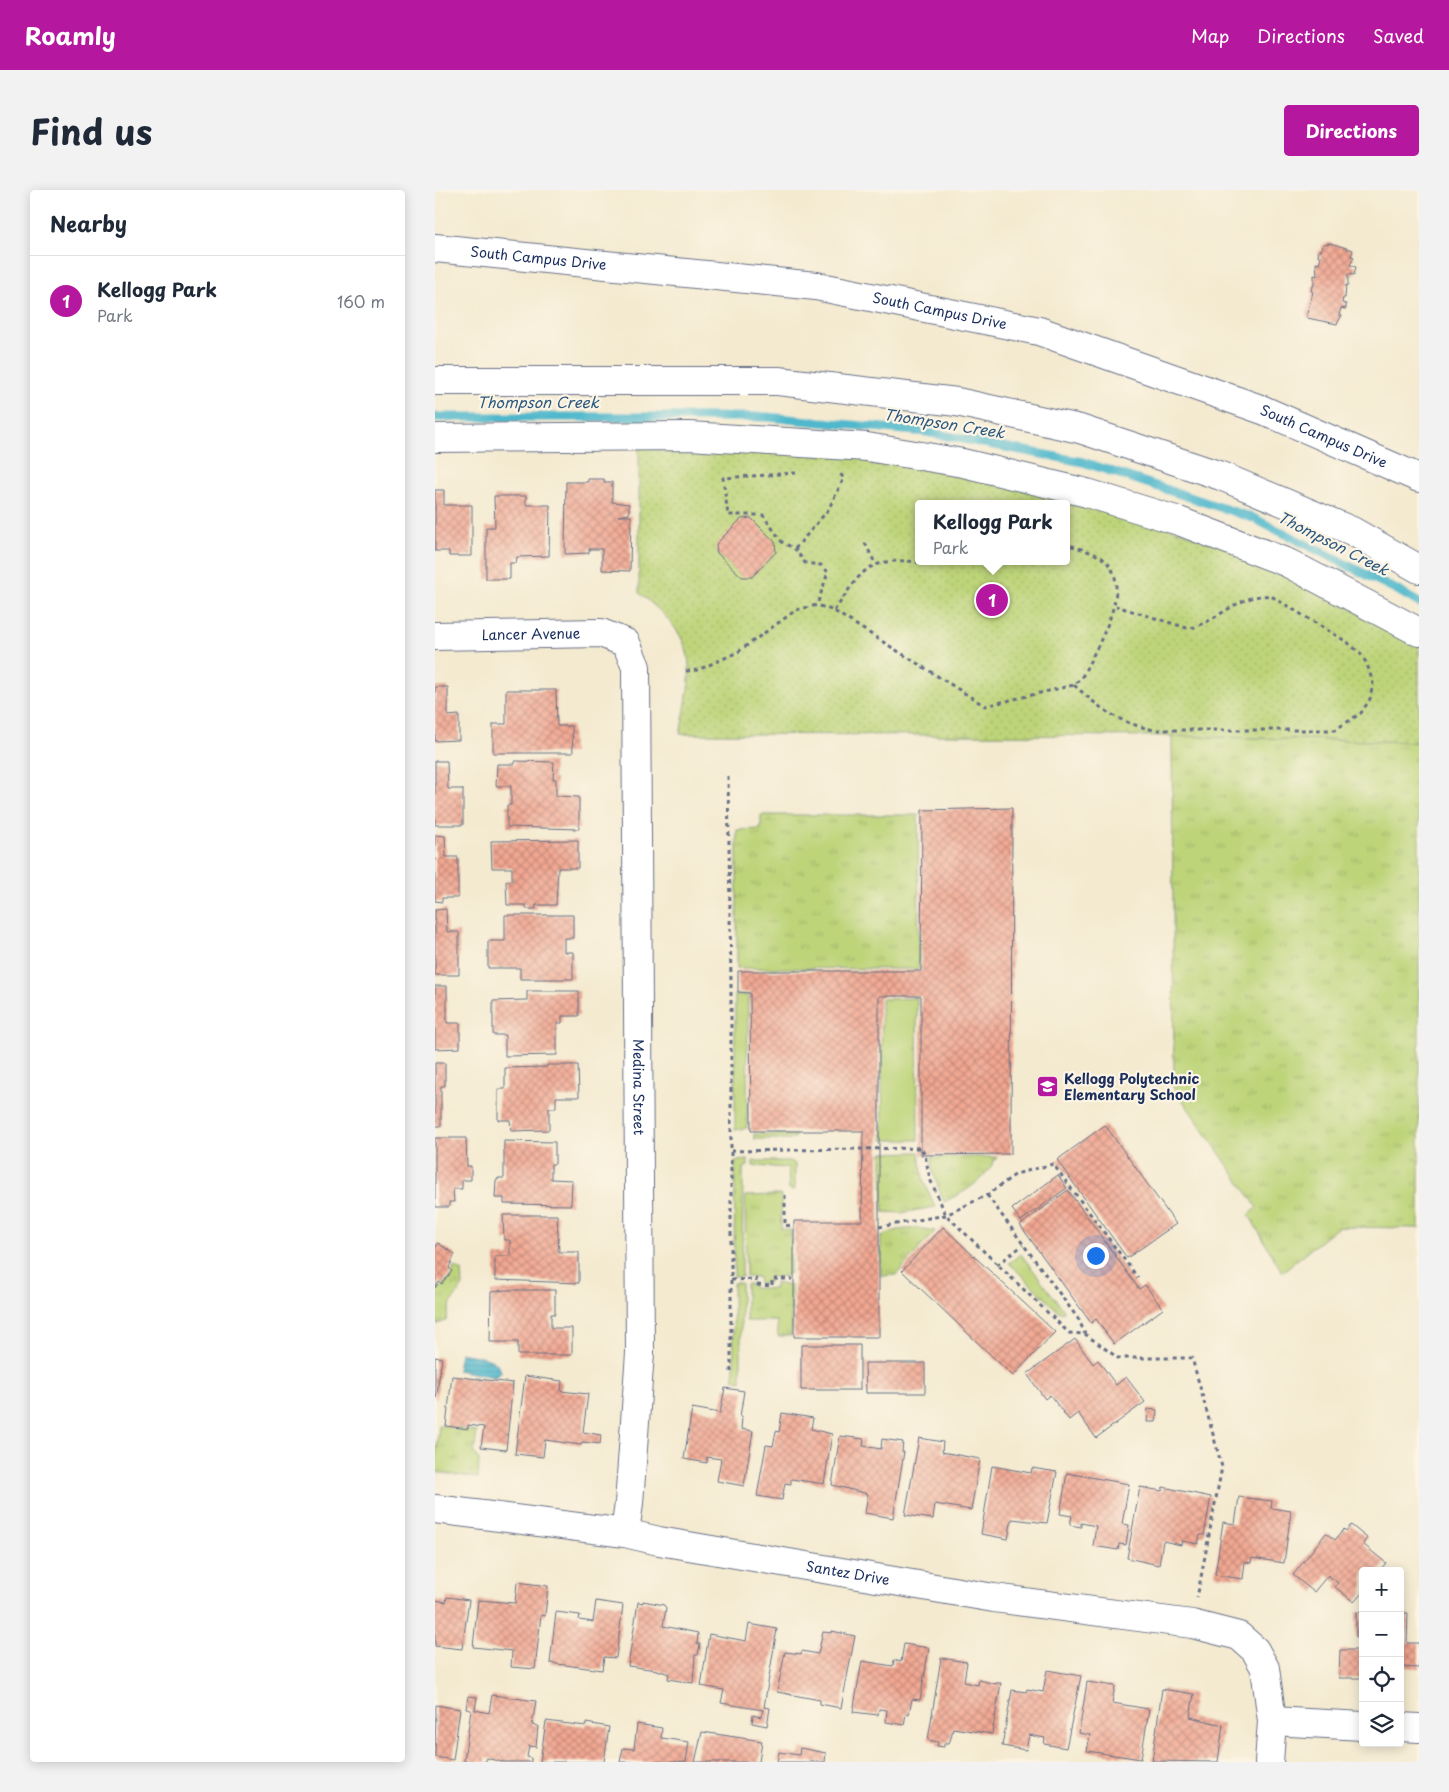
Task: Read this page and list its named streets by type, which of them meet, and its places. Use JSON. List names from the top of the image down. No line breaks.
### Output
{"streets":{"street":["South Campus Drive","Lancer Avenue","Medina Street","Santez Drive"]},"crossings":[["Lancer Avenue","Medina Street"],["Medina Street","Santez Drive"]],"water":["Thompson Creek"],"places":{"school or university":["Kellogg Polytechnic Elementary School"]},"page":{"header":"Roamly","nav":["Map","Directions","Saved"],"title":"Find us","buttons":"Directions","heading":"Nearby","list":[{"mark":"1","name":"Kellogg Park","note":"Park","value":"160 m"}],"popup":["Kellogg Park","Park"],"pins":"1","map_buttons":["+","−"]}}
